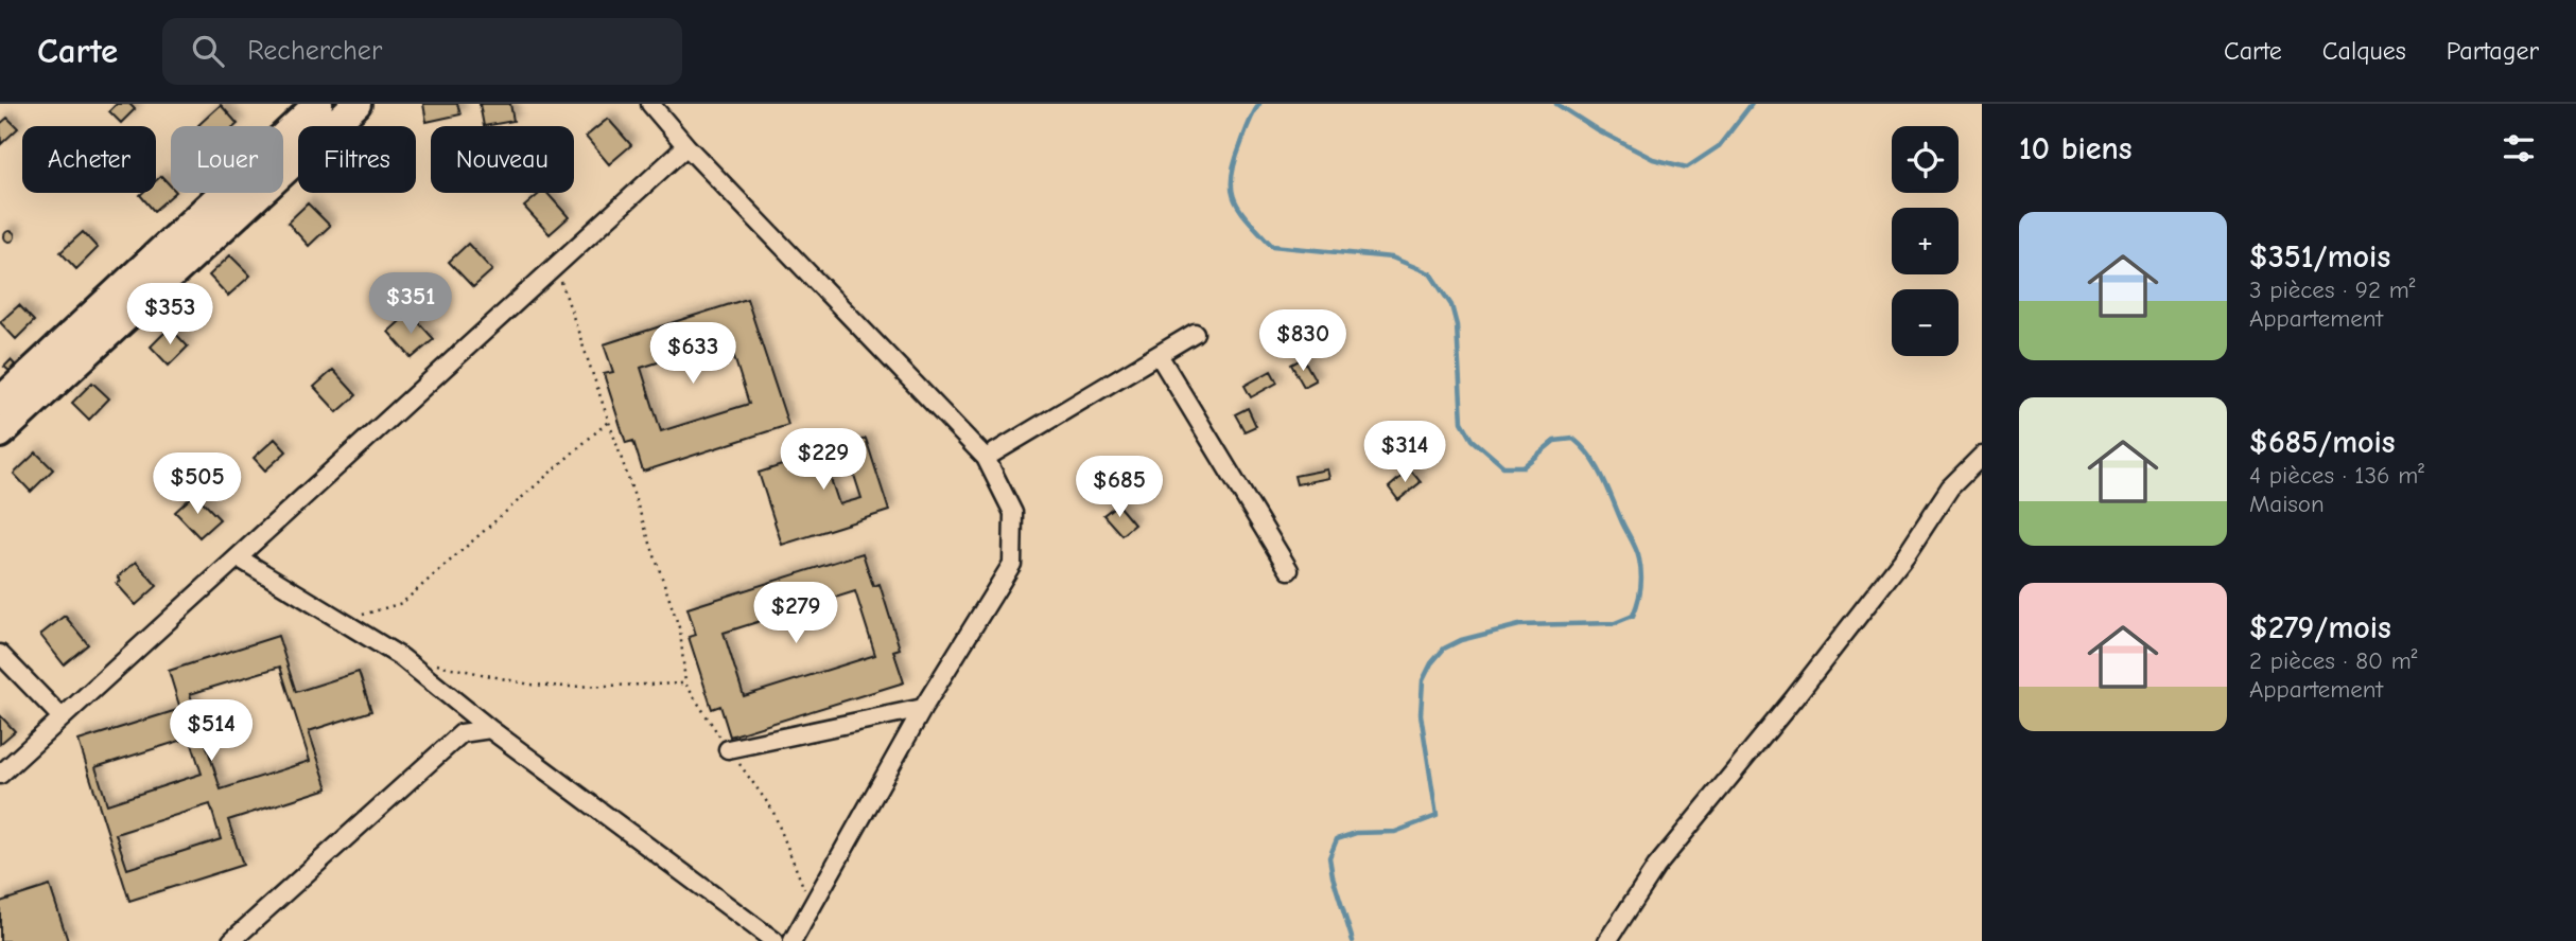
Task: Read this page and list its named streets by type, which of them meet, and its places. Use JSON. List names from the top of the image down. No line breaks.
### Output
{"page":{"header":"Carte","search":"Rechercher","nav":["Carte","Calques","Partager"],"heading":"10 biens","map_buttons":["+","−"],"chip":["Acheter","Louer","Filtres","Nouveau"],"list":[{"name":"$351/mois","note":"3 pièces · 92 m² · Appartement"},{"name":"$685/mois","note":"4 pièces · 136 m² · Maison"},{"name":"$279/mois","note":"2 pièces · 80 m² · Appartement"}],"price":["$351","$353","$830","$633","$314","$229","$505","$685","$279","$514"]}}
